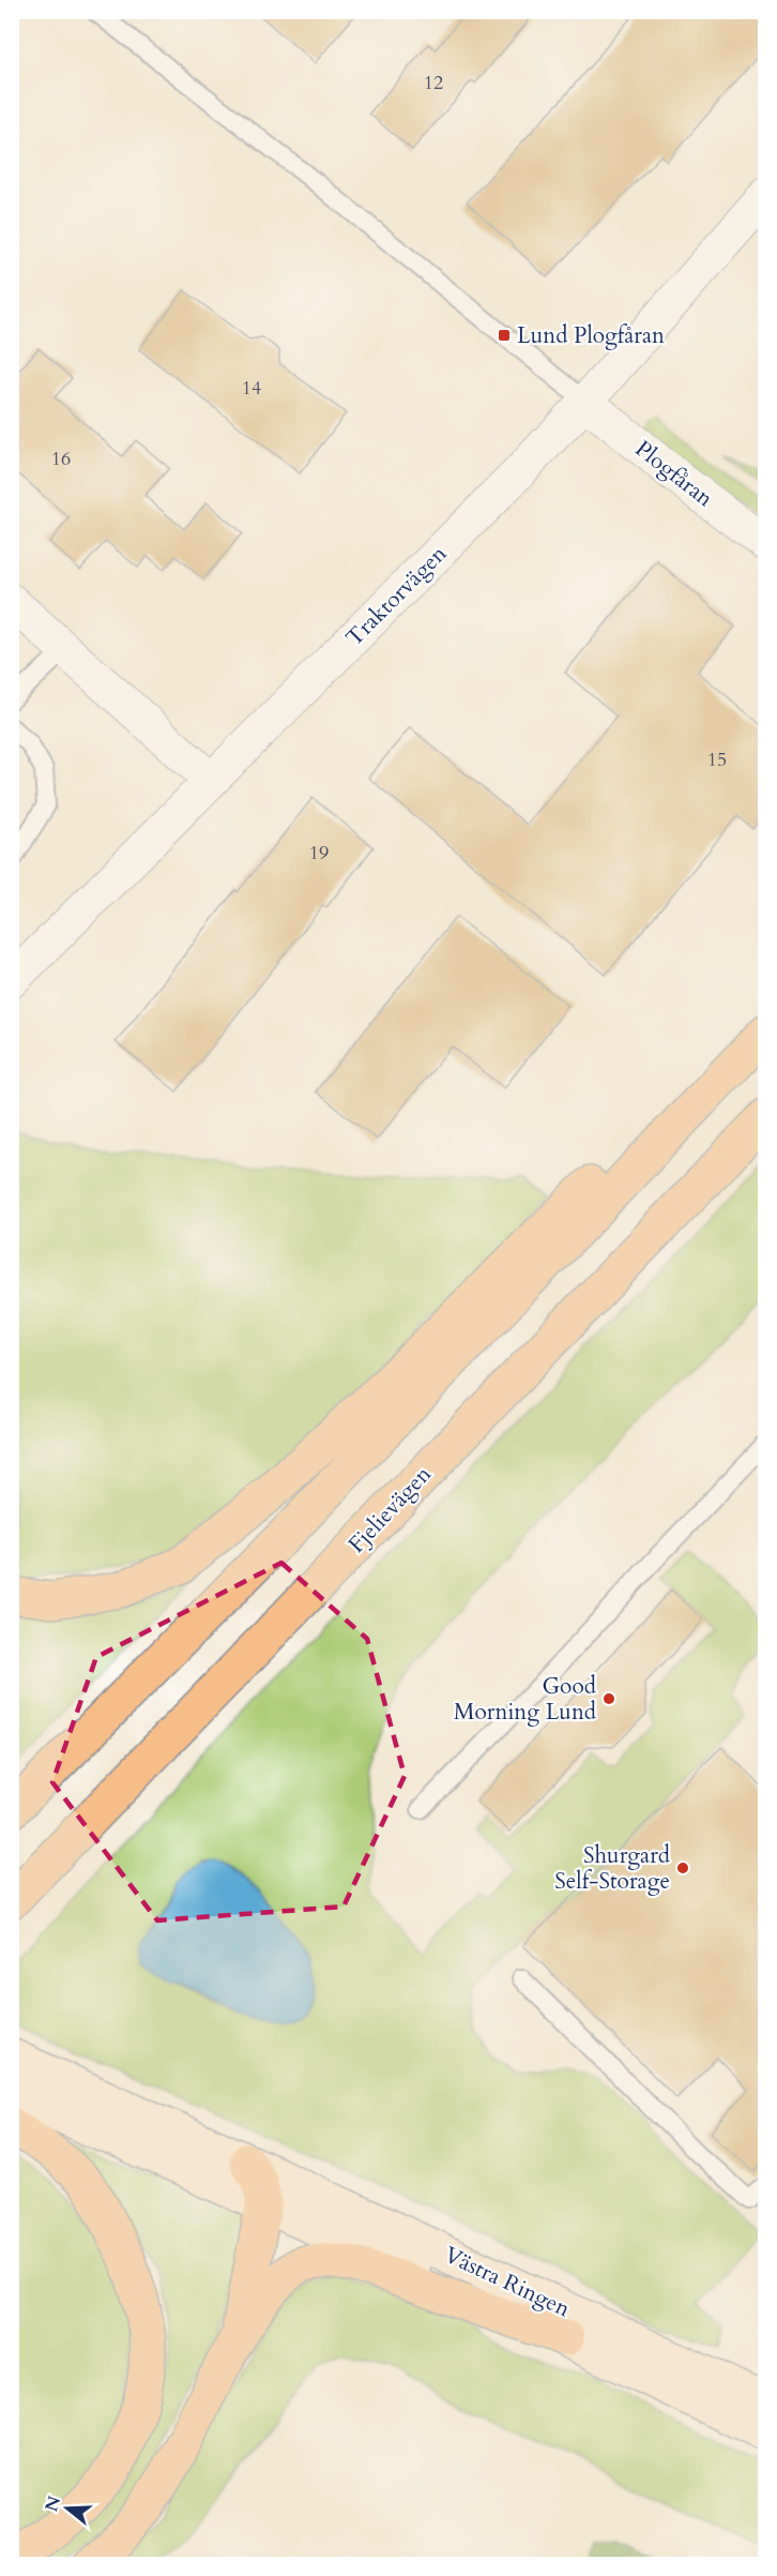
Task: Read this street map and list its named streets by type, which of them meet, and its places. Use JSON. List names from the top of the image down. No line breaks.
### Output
{"streets":{"main road":["Fjelievägen","Västra Ringen"],"street":["Plogfåran","Traktorvägen"]},"crossings":[["Plogfåran","Traktorvägen"]],"places":{"transit":["Lund Plogfåran"],"other":["Good Morning Lund","Shurgard Self-Storage"]},"house_numbers":["12","14","16","15","19"],"north":"left"}
